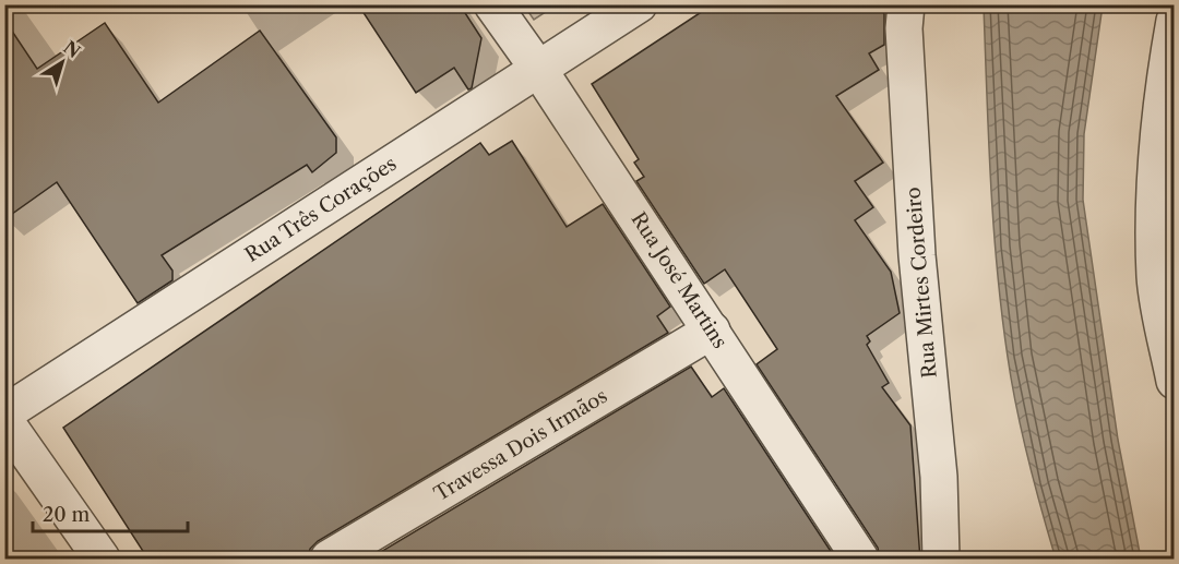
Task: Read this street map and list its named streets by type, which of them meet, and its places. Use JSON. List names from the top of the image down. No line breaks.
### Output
{"streets":{"street":["Rua Três Corações","Rua José Martins","Rua Mirtes Cordeiro","Travessa Dois Irmãos"]},"crossings":[["Rua Três Corações","Rua José Martins"],["Rua José Martins","Travessa Dois Irmãos"]],"scale_bar":"20 m","north":"top right"}
